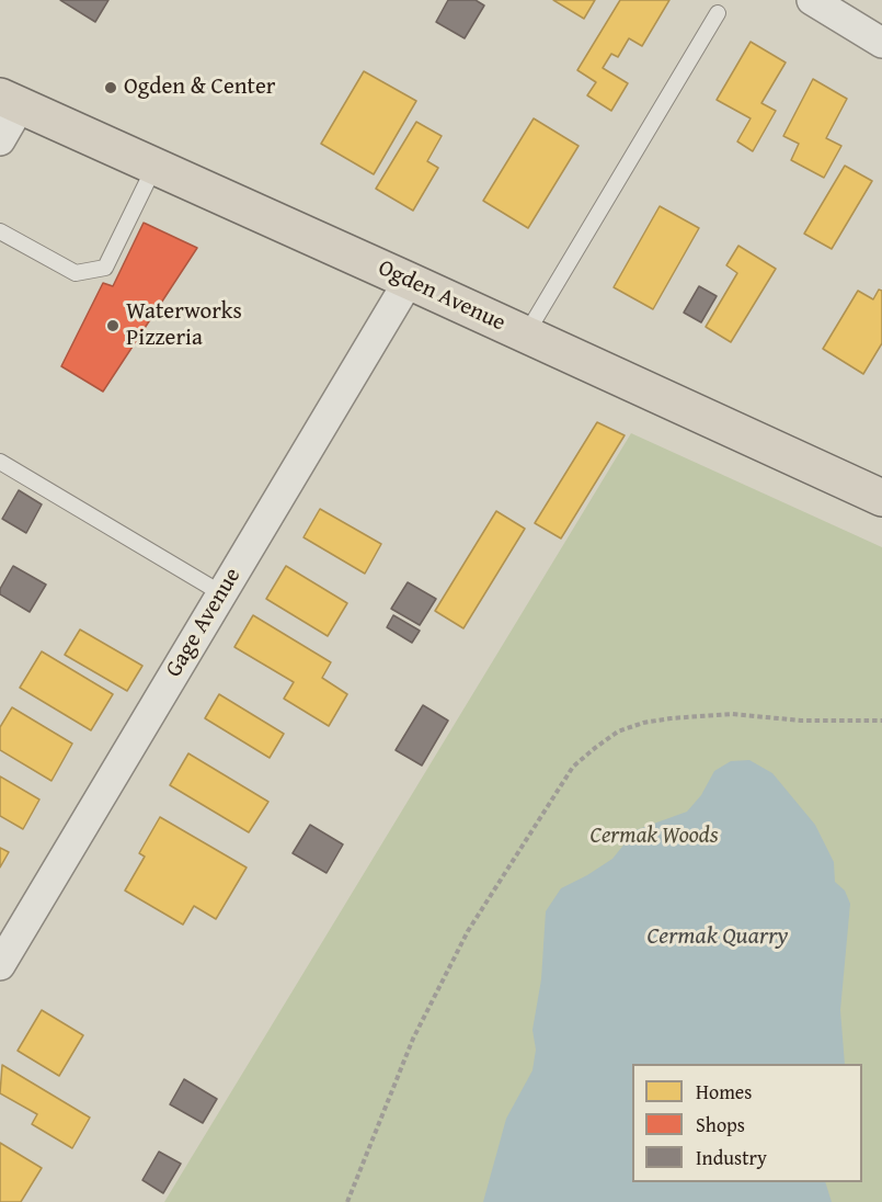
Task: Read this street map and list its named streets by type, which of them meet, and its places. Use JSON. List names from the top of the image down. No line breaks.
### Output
{"streets":{"main road":["Ogden Avenue"],"street":["Gage Avenue"]},"crossings":[["Ogden Avenue","Gage Avenue"]],"water":["Cermak Quarry"],"parks":["Cermak Woods"],"places":["Ogden & Center","Waterworks Pizzeria"],"legend":["Homes","Shops","Industry"]}
